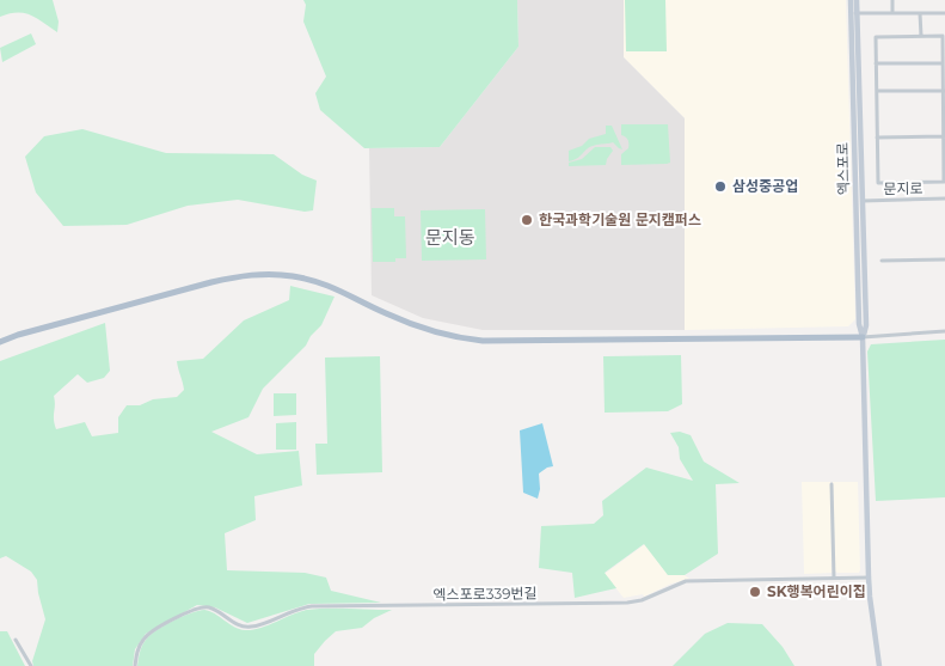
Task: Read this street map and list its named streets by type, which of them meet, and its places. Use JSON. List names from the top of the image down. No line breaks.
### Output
{"streets":{"main road":["엑스포로"],"street":["문지로","엑스포로339번길"]},"crossings":[["엑스포로","문지로"],["엑스포로","엑스포로339번길"]],"districts":["문지동"],"places":["삼성중공업","한국과학기술원 문지캠퍼스","SK행복어린이집"]}
